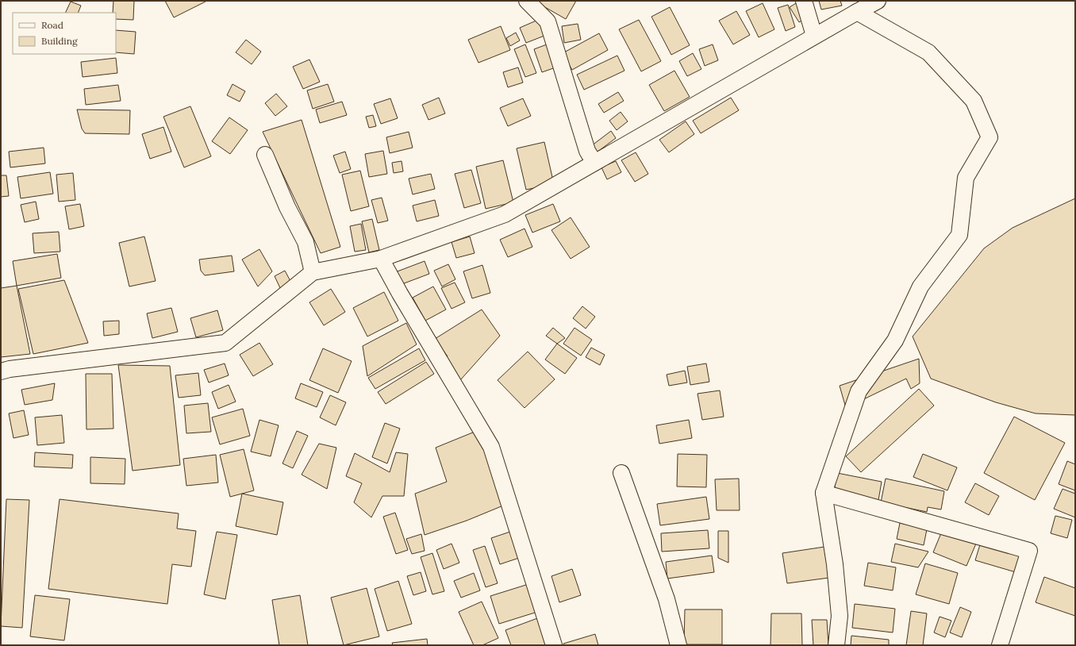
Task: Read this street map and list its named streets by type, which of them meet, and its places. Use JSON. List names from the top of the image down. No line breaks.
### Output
{"legend":["Road","Building"]}
